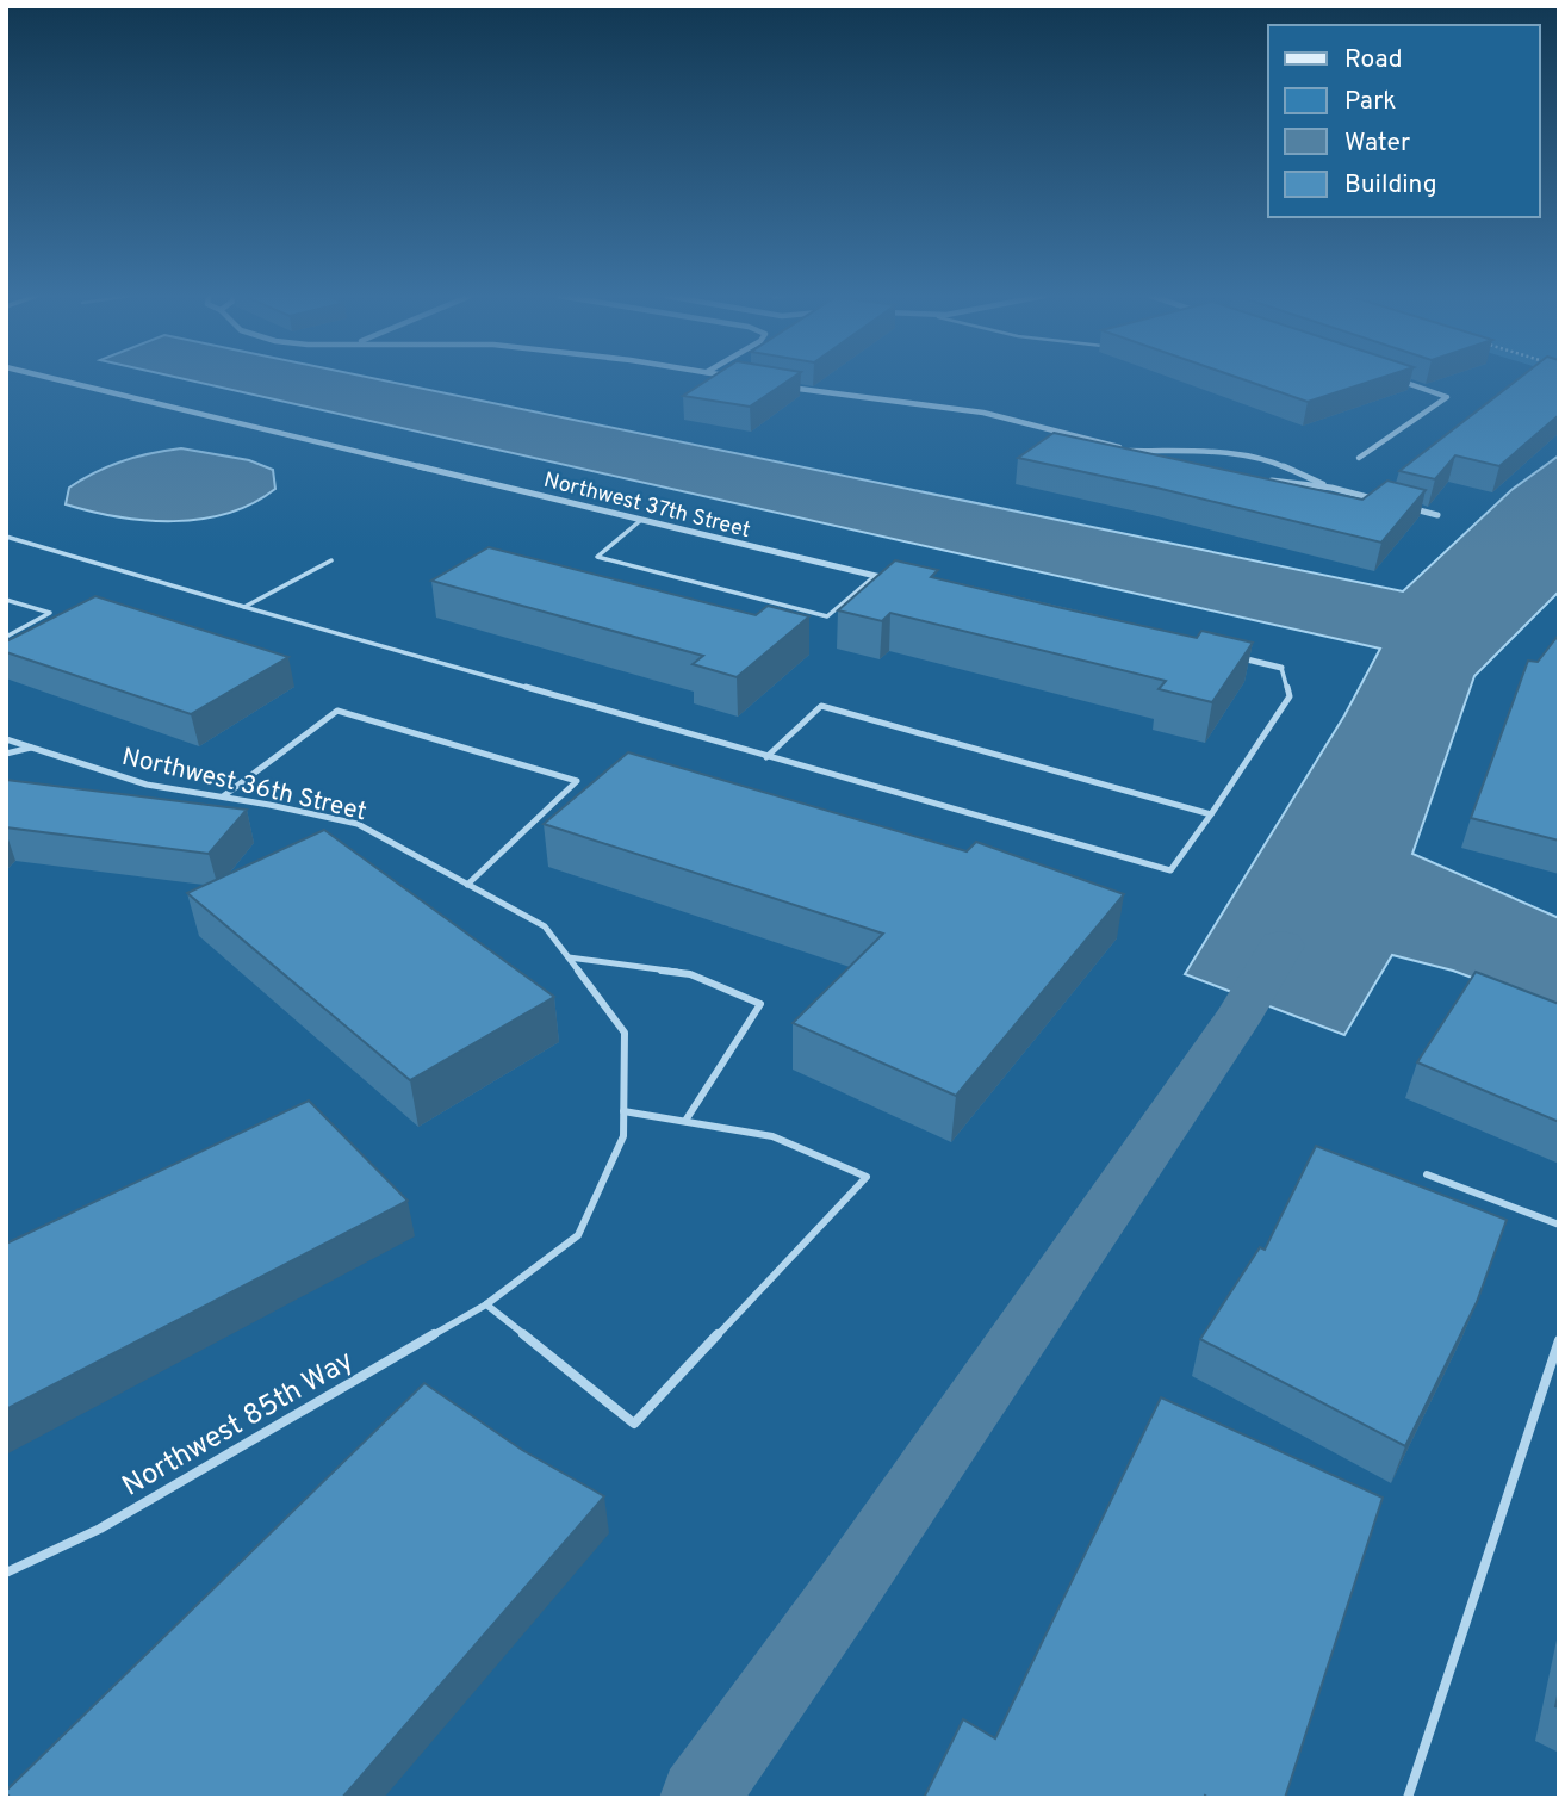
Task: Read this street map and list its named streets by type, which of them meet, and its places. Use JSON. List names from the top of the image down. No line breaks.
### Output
{"streets":{"street":["Northwest 37th Street"],"lane":["Northwest 36th Street","Northwest 85th Way"]},"crossings":[["Northwest 36th Street","Northwest 85th Way"]],"legend":["Road","Park","Water","Building"]}
